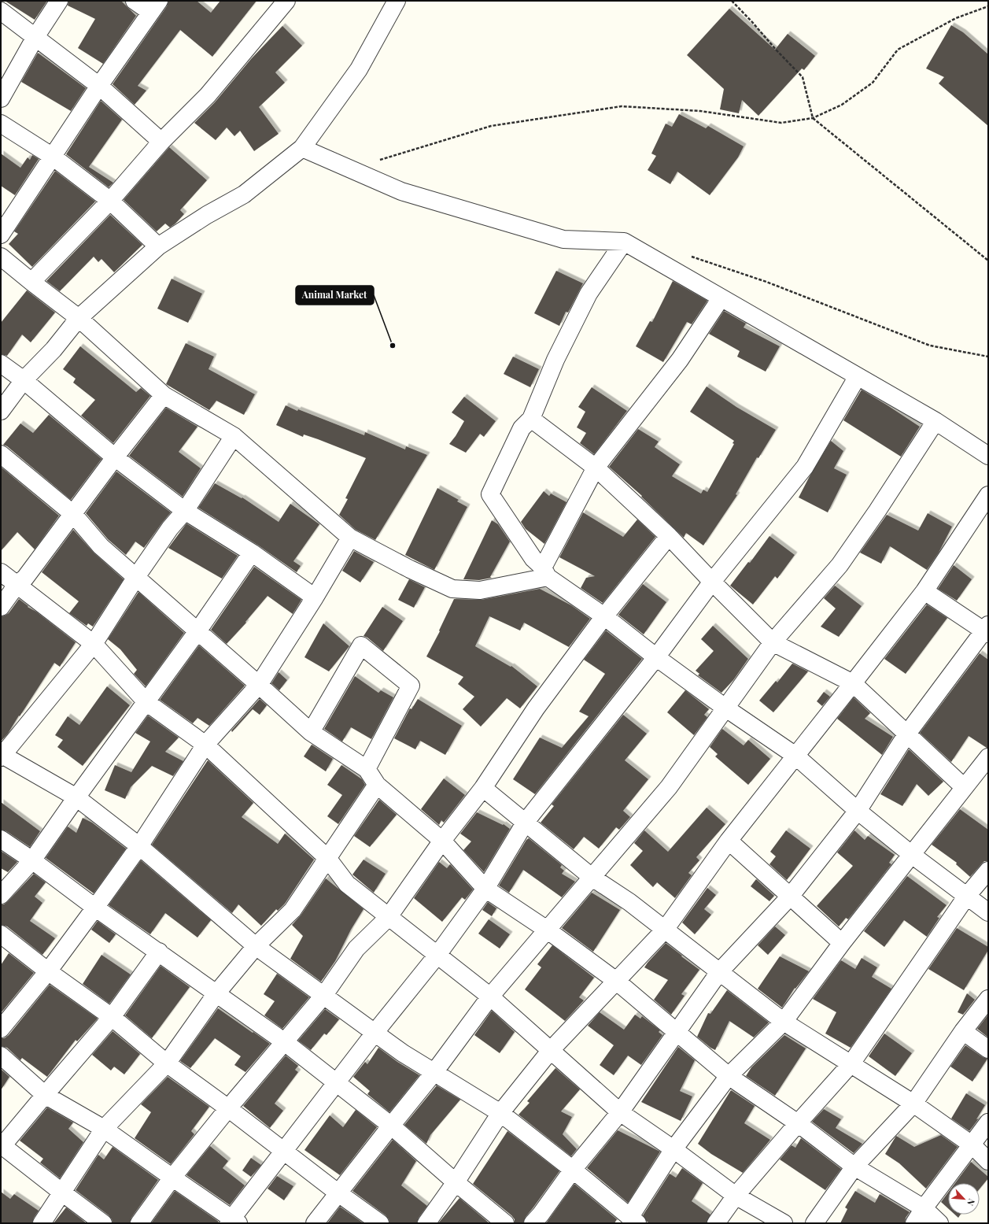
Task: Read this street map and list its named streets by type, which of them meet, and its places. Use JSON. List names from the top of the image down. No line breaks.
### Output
{"places":["Animal Market"],"north":"bottom right"}
